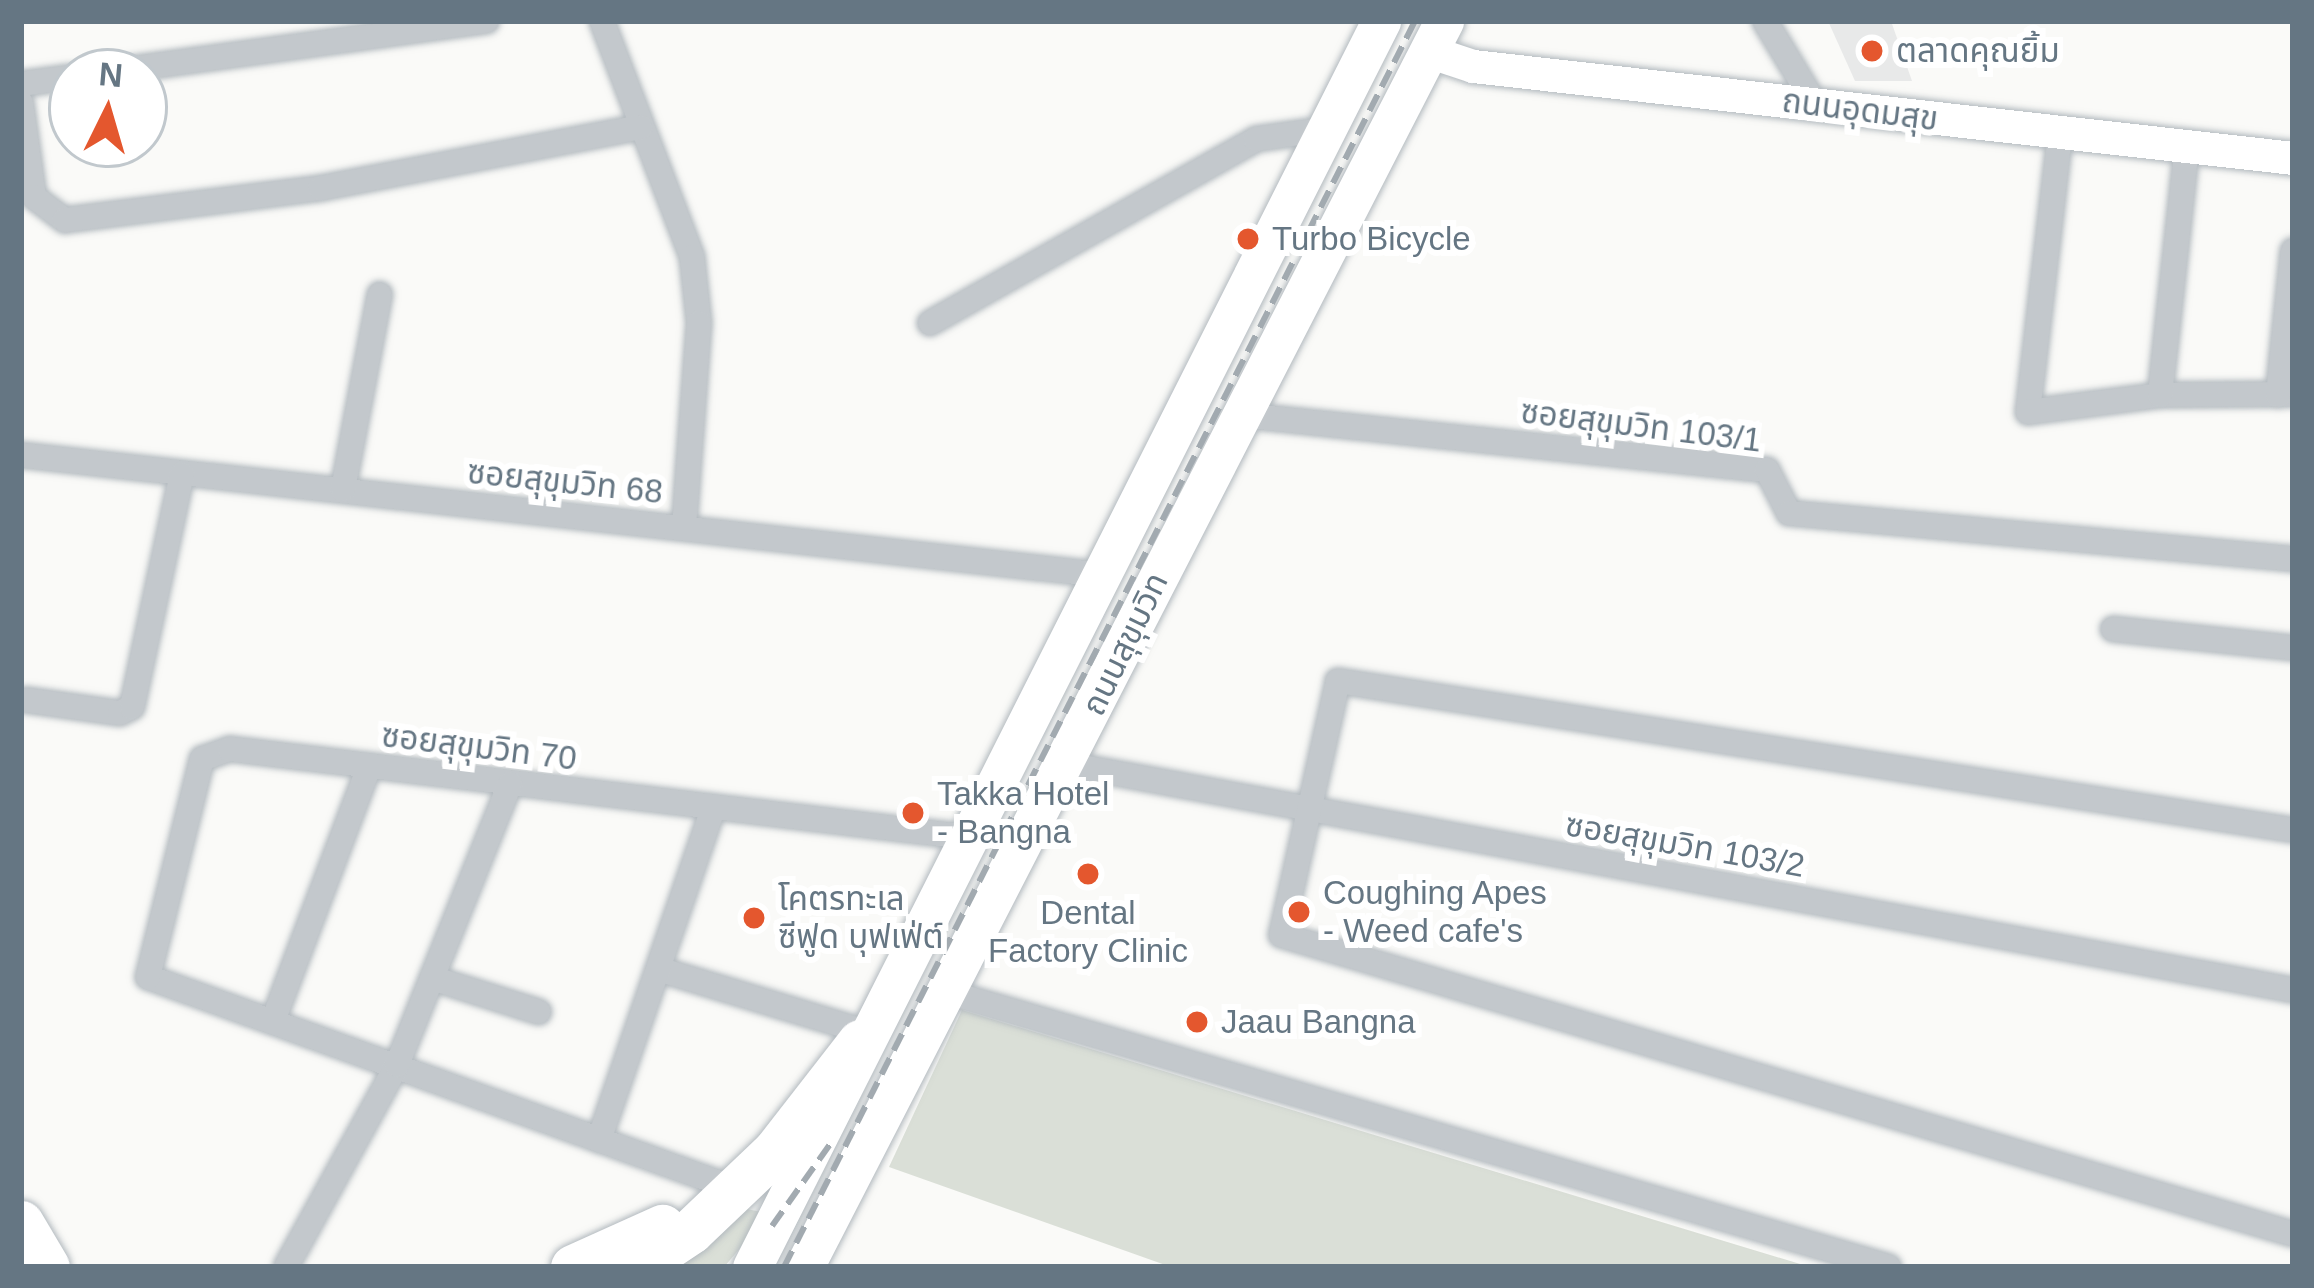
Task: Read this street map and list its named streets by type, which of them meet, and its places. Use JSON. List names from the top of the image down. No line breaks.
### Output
{"streets":{"main road":["ถนนอุดมสุข","ถนนสุขุมวิท"],"street":["ซอยสุขุมวิท 103/1","ซอยสุขุมวิท 68","ซอยสุขุมวิท 70","ซอยสุขุมวิท 103/2"]},"crossings":[["ถนนอุดมสุข","ถนนสุขุมวิท"],["ซอยสุขุมวิท 103/1","ถนนสุขุมวิท"],["ซอยสุขุมวิท 68","ถนนสุขุมวิท"],["ถนนสุขุมวิท","ซอยสุขุมวิท 70"],["ถนนสุขุมวิท","ซอยสุขุมวิท 103/2"]],"places":["ตลาดคุณยิ้ม","Turbo Bicycle","Takka Hotel - Bangna","Dental Factory Clinic","Coughing Apes - Weed cafe's","โคตรทะเล ซีฟูด บุฟเฟ่ต์","Jaau Bangna"],"north":"top"}
